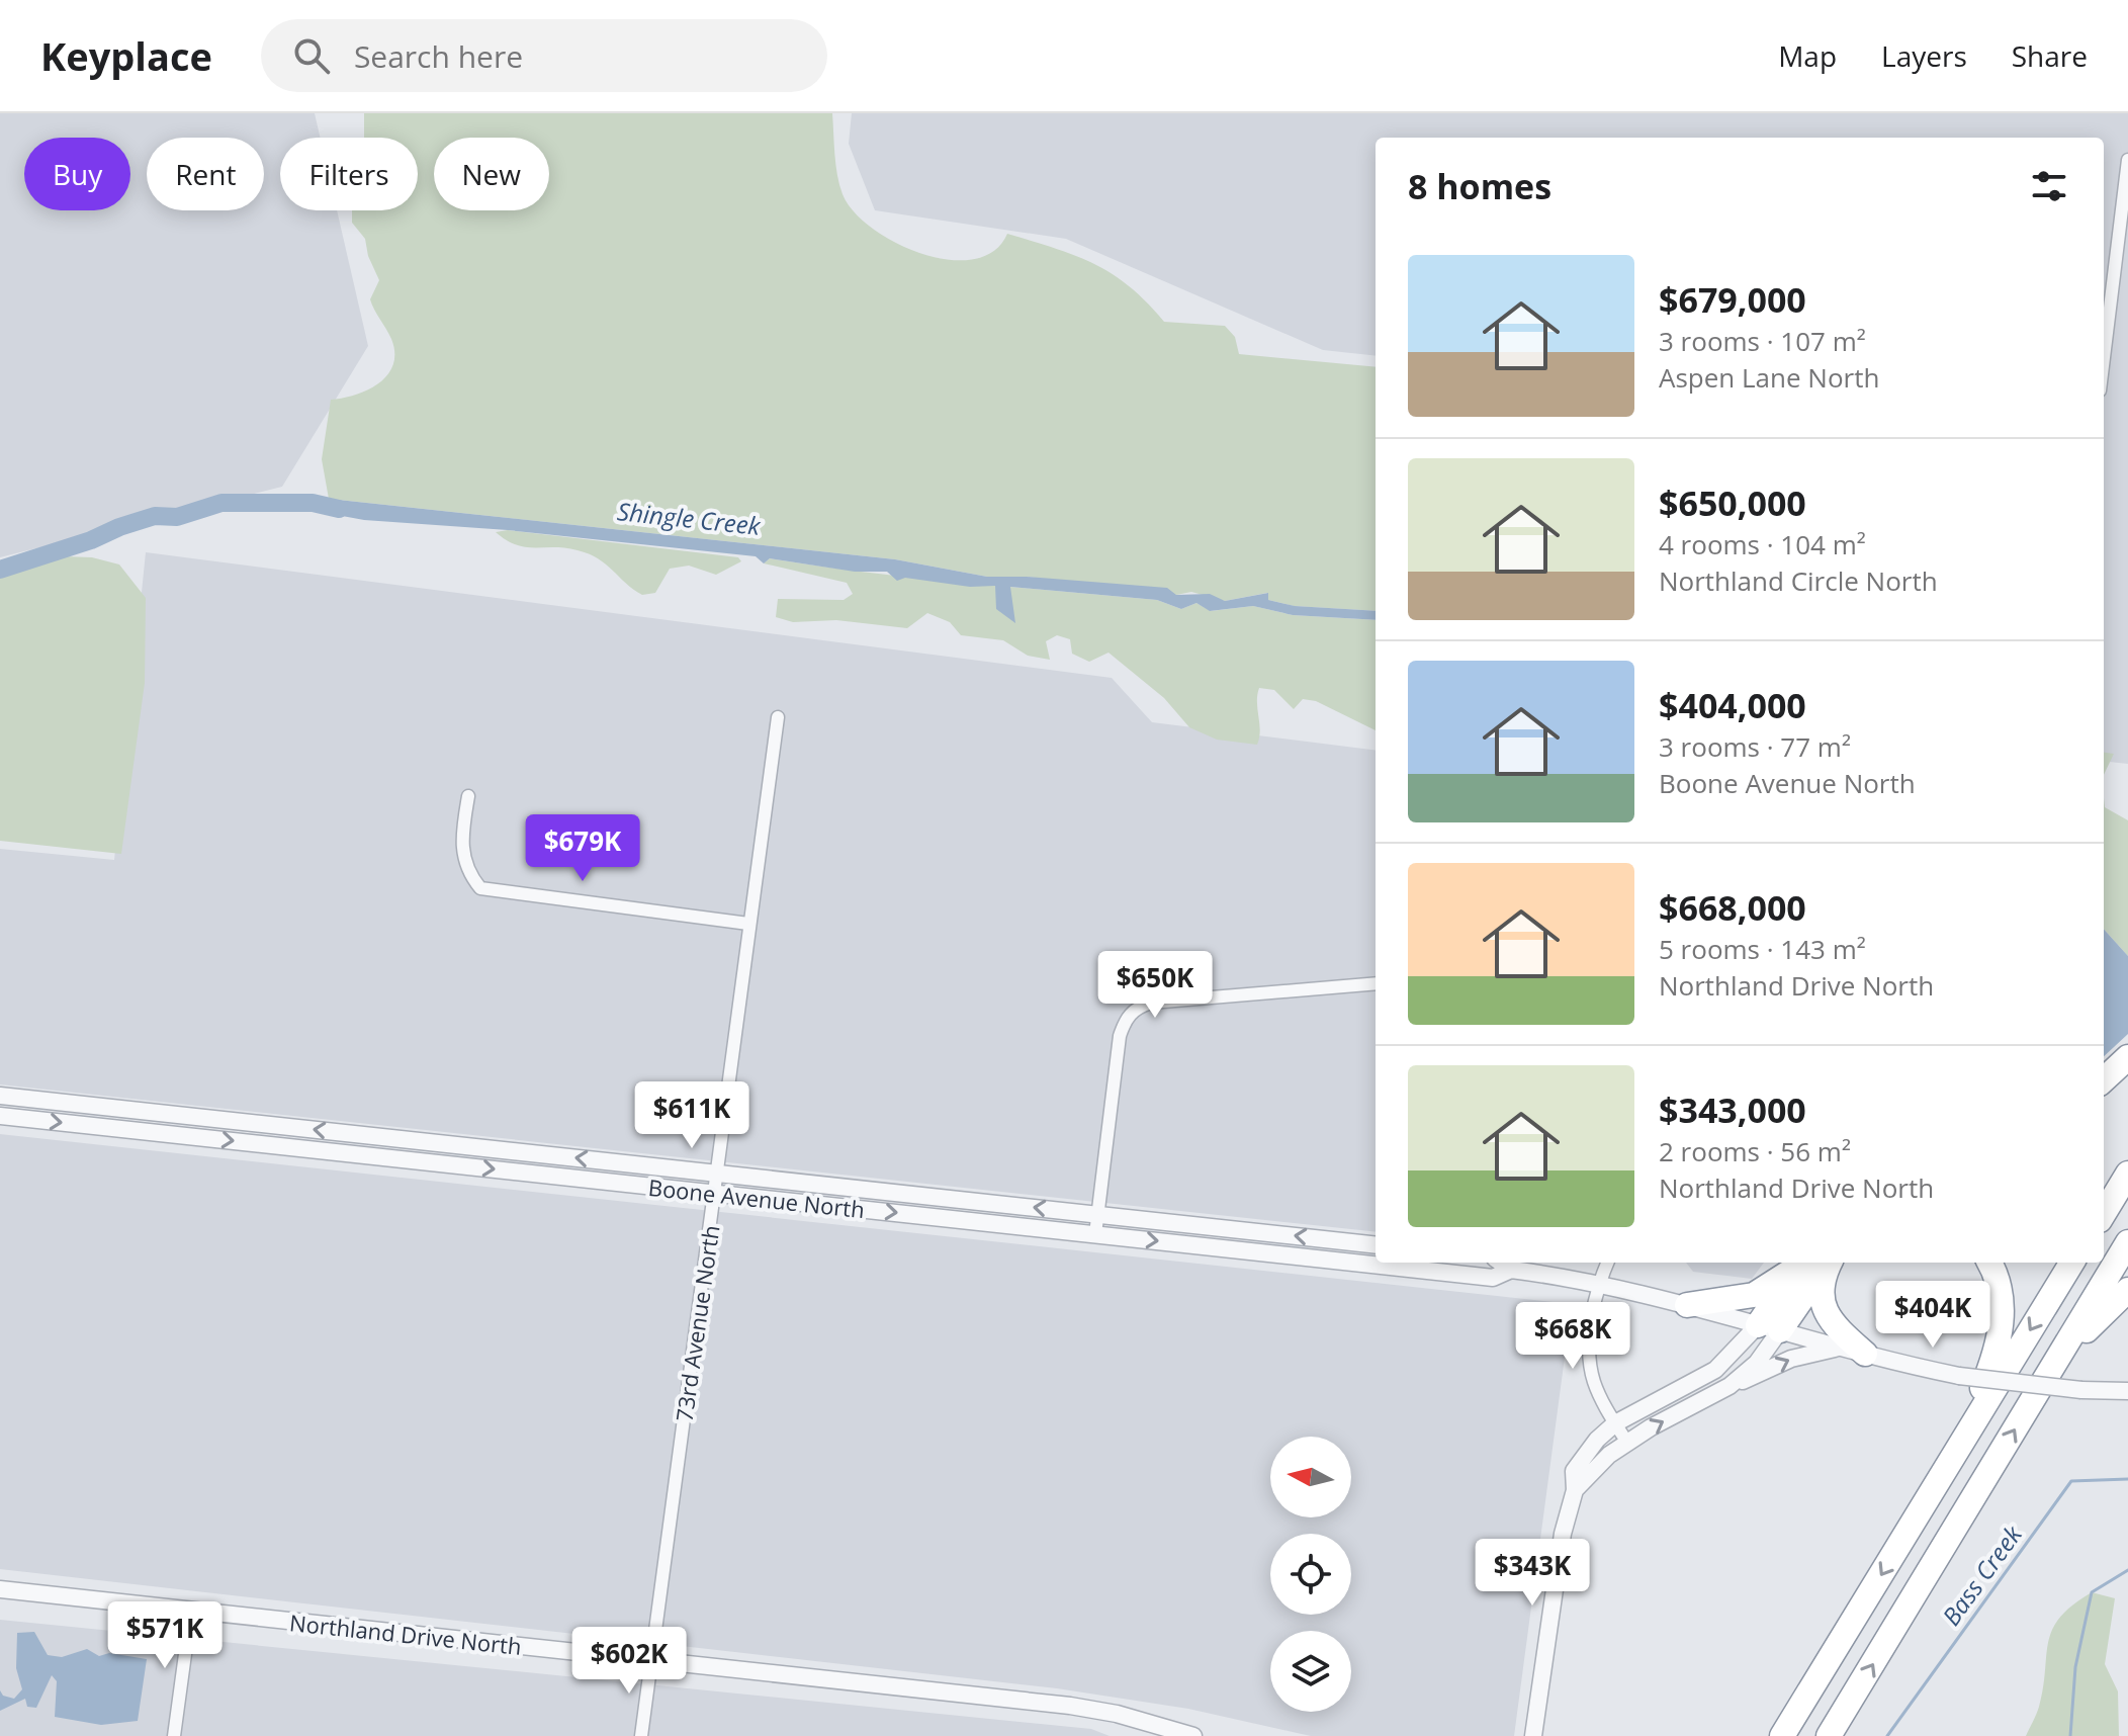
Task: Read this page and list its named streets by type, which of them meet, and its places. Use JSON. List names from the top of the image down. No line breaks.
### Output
{"streets":{"street":["Boone Avenue North","73rd Avenue North","Northland Drive North"]},"crossings":[["Boone Avenue North","73rd Avenue North"],["73rd Avenue North","Northland Drive North"]],"water":["Shingle Creek","Bass Creek"],"north":"left","page":{"header":"Keyplace","search":"Search here","nav":["Map","Layers","Share"],"chip":["Buy","Rent","Filters","New"],"heading":"8 homes","list":[{"name":"$679,000","note":"3 rooms · 107 m² · Aspen Lane North"},{"name":"$650,000","note":"4 rooms · 104 m² · Northland Circle North"},{"name":"$404,000","note":"3 rooms · 77 m² · Boone Avenue North"},{"name":"$668,000","note":"5 rooms · 143 m² · Northland Drive North"},{"name":"$343,000","note":"2 rooms · 56 m² · Northland Drive North"}],"price":["$679K","$650K","$611K","$404K","$668K","$343K","$571K","$602K"]}}
